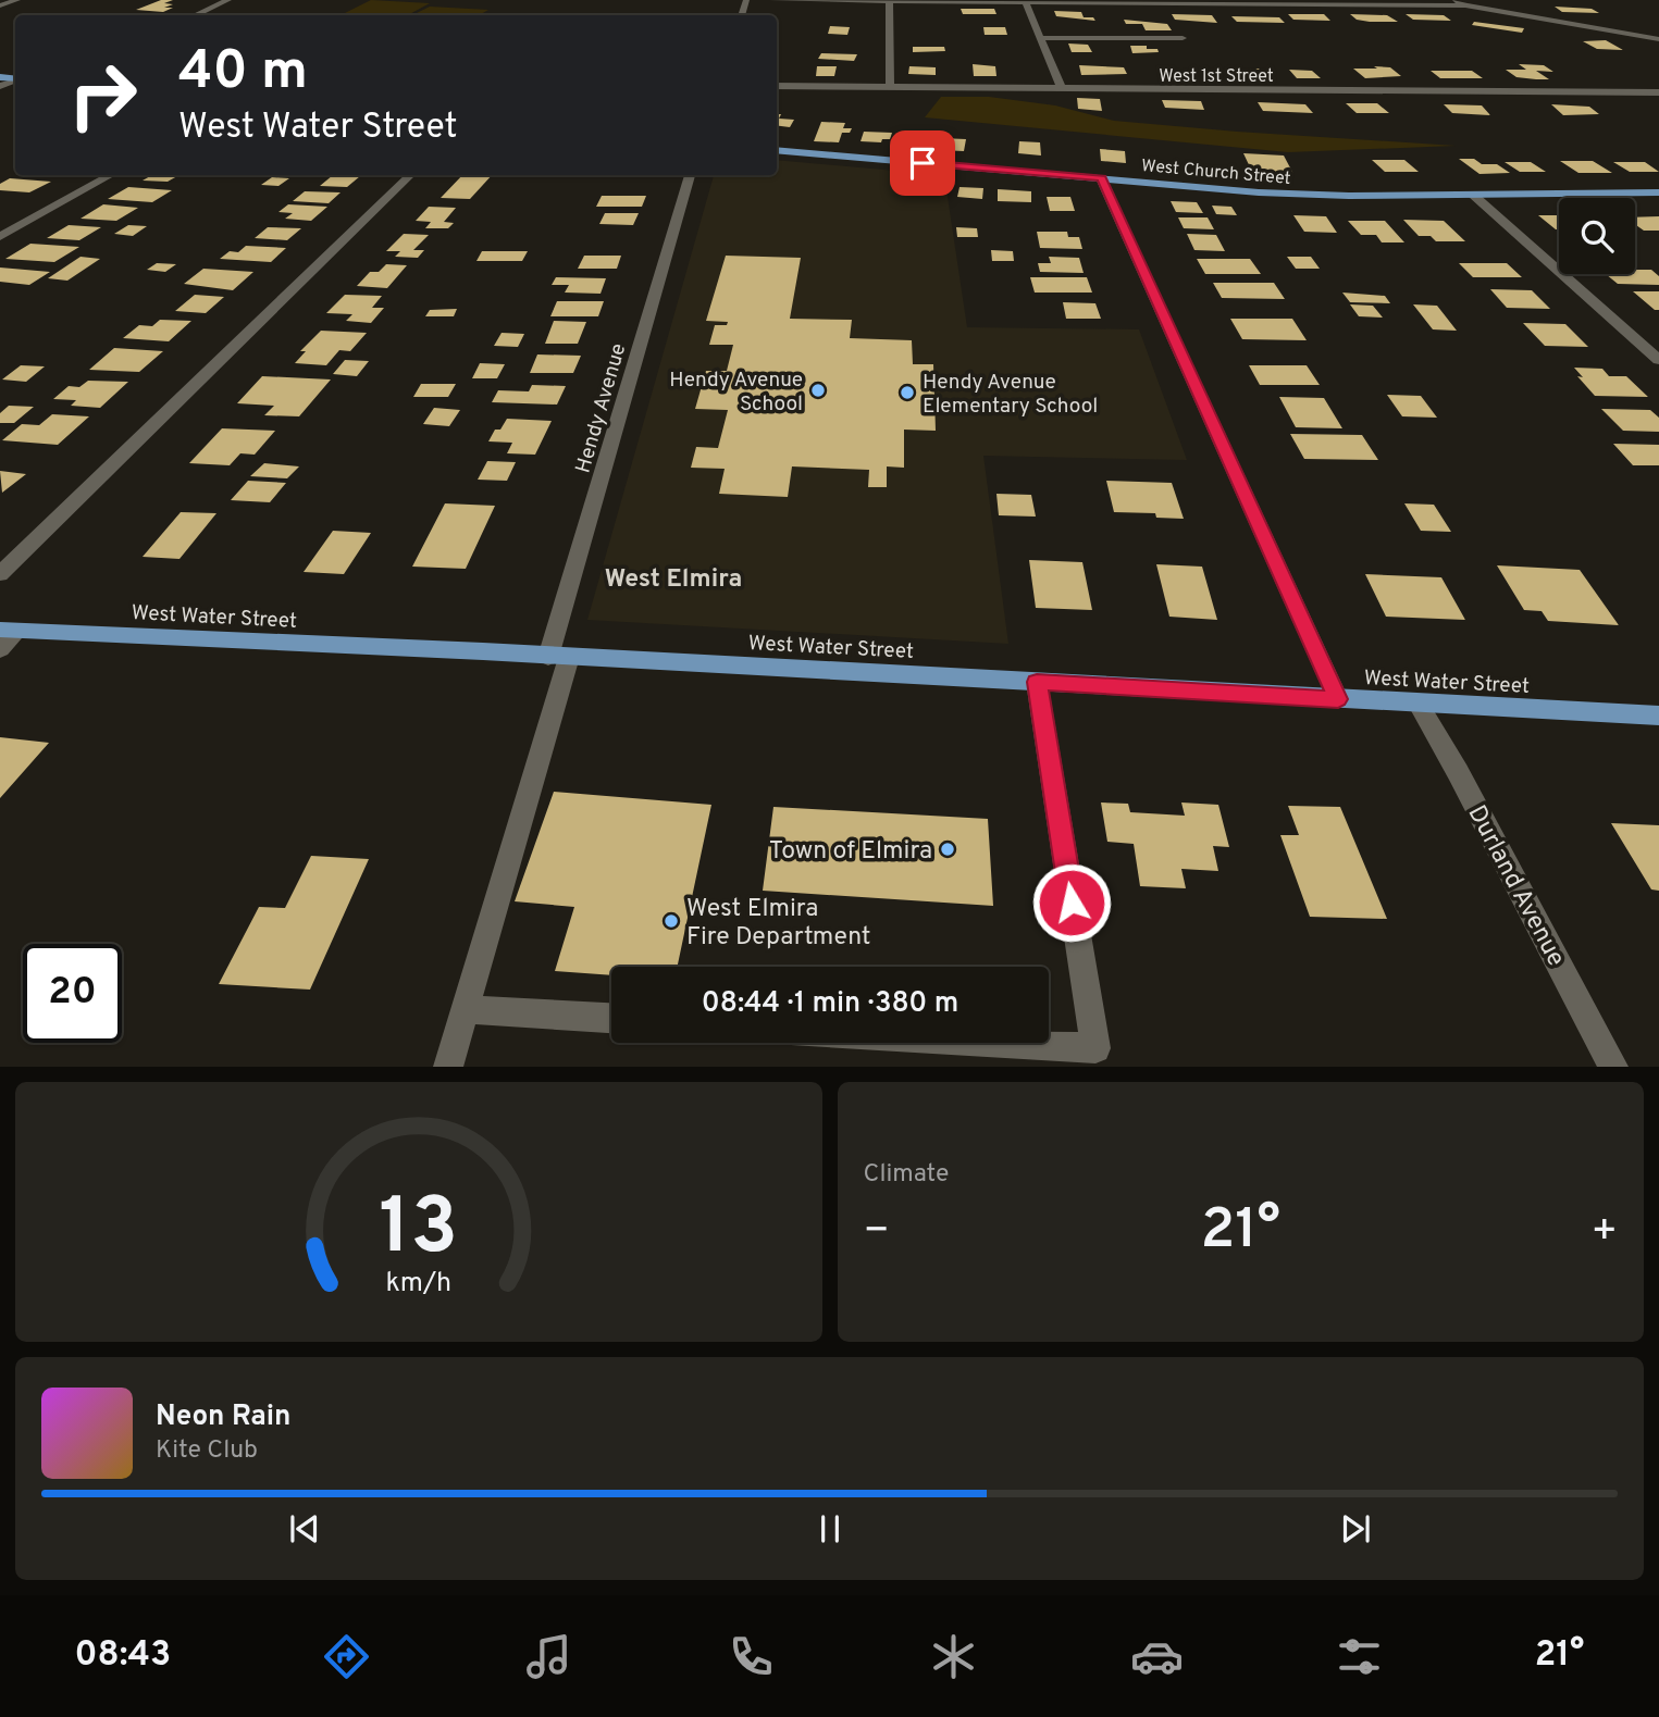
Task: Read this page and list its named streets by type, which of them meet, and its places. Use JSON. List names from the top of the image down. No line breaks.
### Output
{"streets":{"main road":["West Church Street","West Water Street"],"street":["West 1st Street","Hendy Avenue","Durland Avenue"]},"crossings":[["Hendy Avenue","West Water Street"],["West Water Street","Durland Avenue"]],"districts":["West Elmira"],"places":["Hendy Avenue School","Hendy Avenue Elementary School","Town of Elmira","West Elmira Fire Department"],"page":{"turn":["40 m","West Water Street"],"limit":"20","trip":"08:44 · 1 min · 380 m","tile":"Climate","heat":["−","21°","+"],"song":["Neon Rain","Kite Club"],"tabs":["08:43","21°"],"gauge":["13","km/h"]}}
